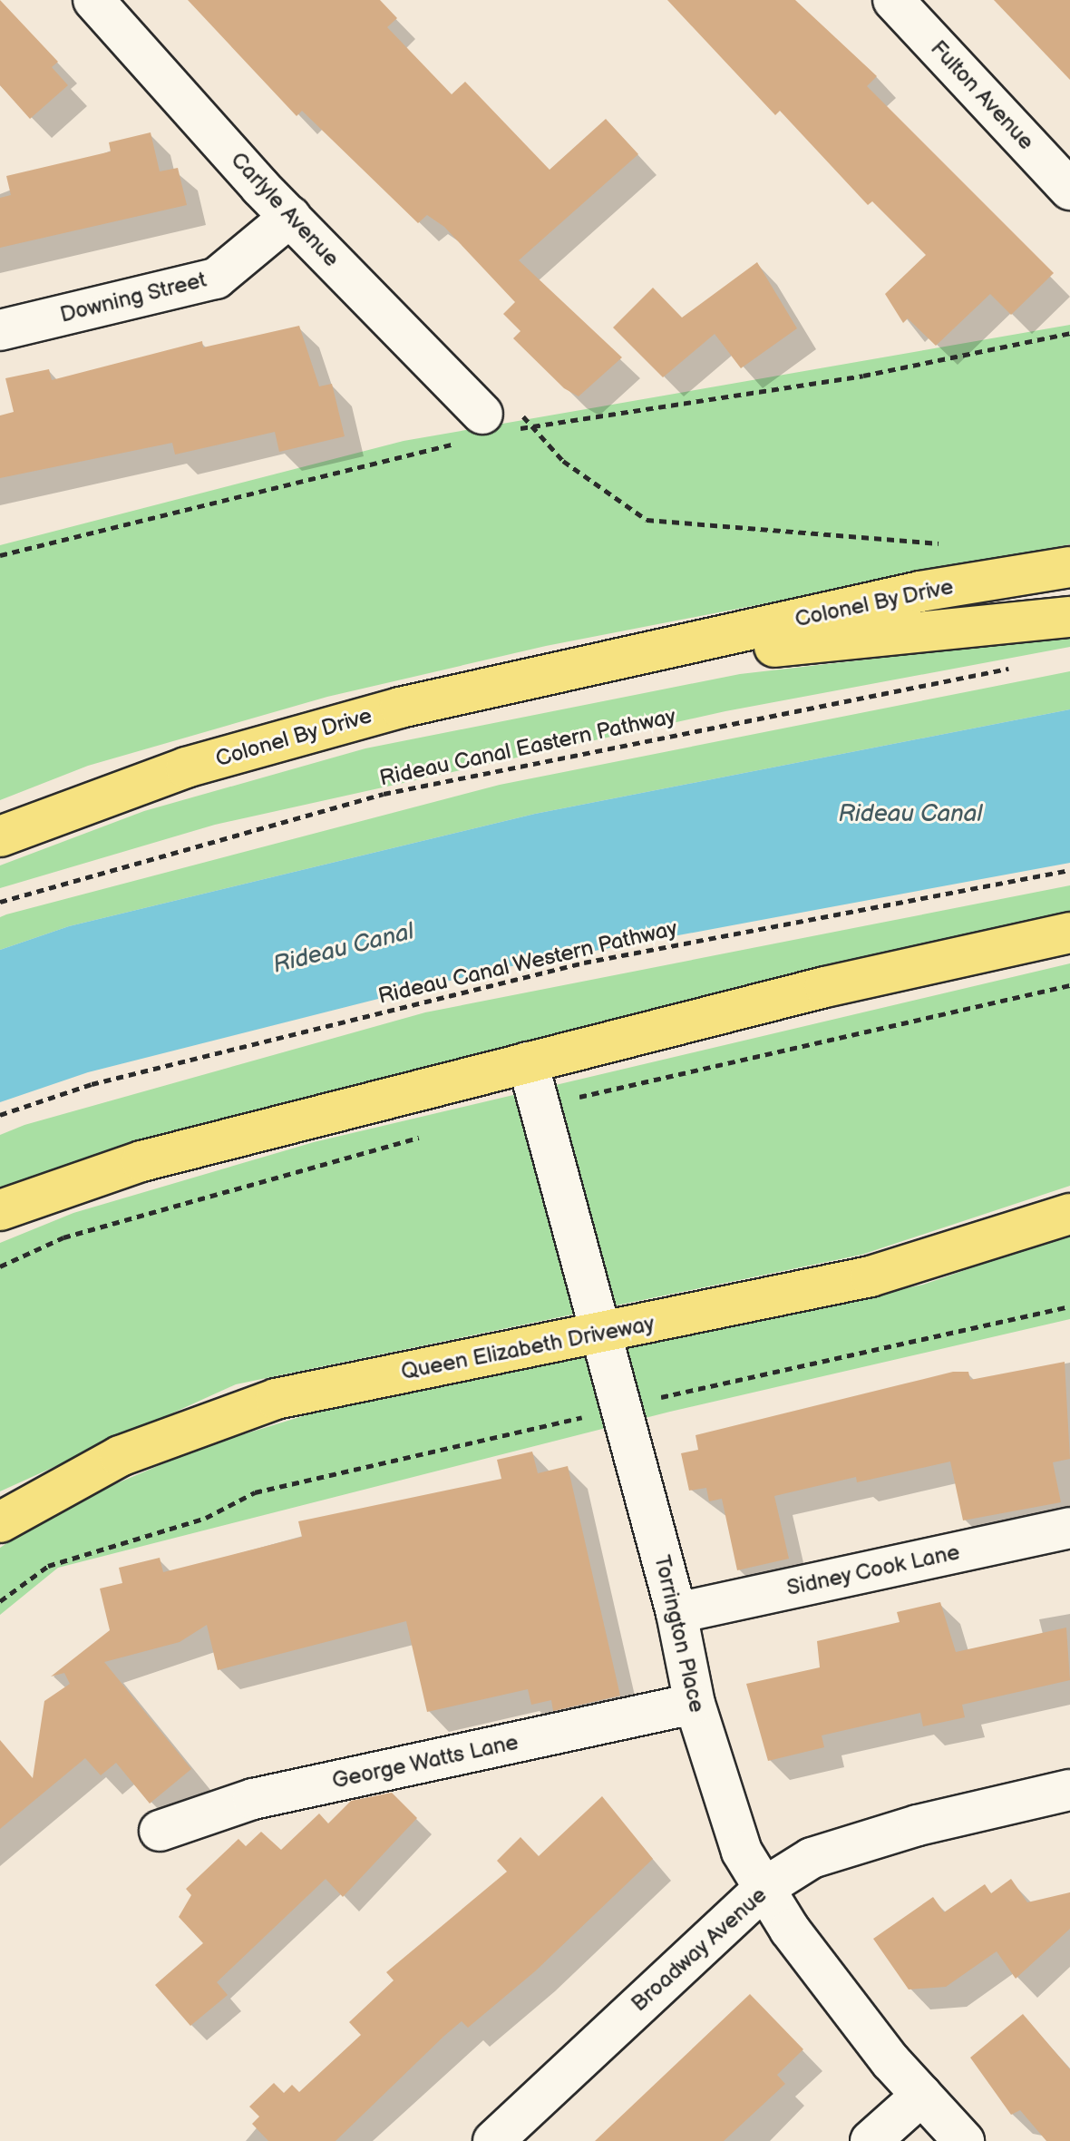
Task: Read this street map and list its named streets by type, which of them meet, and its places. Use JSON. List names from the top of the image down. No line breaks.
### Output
{"streets":{"main road":["Colonel By Drive","Queen Elizabeth Driveway"],"street":["Fulton Avenue","Carlyle Avenue","Downing Street","Sidney Cook Lane","Torrington Place","George Watts Lane","Broadway Avenue"],"path":["Rideau Canal Eastern Pathway","Rideau Canal Western Pathway"]},"crossings":[["Carlyle Avenue","Downing Street"],["Queen Elizabeth Driveway","Torrington Place"],["Sidney Cook Lane","Torrington Place"],["Torrington Place","George Watts Lane"],["Torrington Place","Broadway Avenue"]],"water":["Rideau Canal"]}
